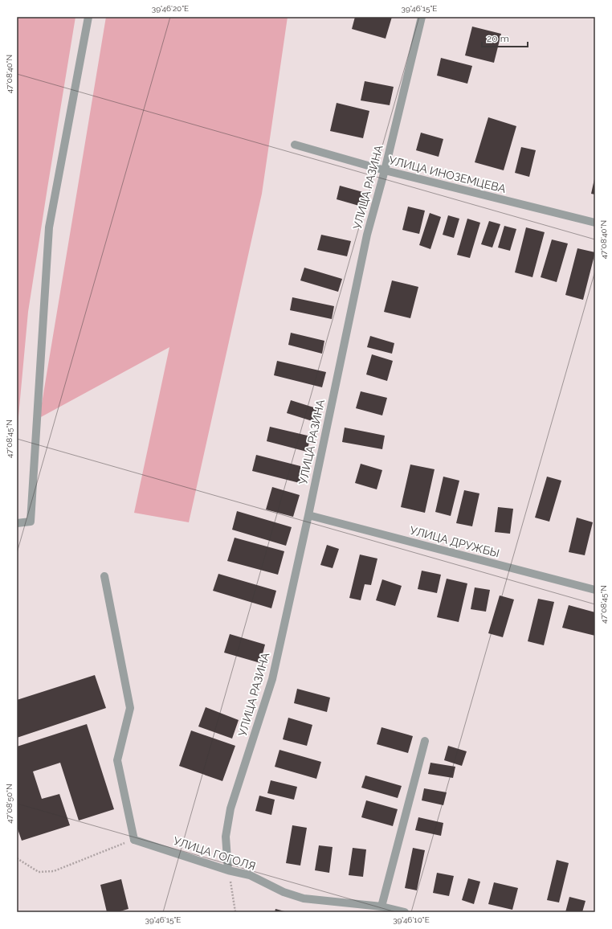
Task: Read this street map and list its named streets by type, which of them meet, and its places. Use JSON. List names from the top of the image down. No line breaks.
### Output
{"streets":{"street":["УЛИЦА ИНОЗЕМЦЕВА","УЛИЦА РАЗИНА","УЛИЦА ДРУЖБЫ","УЛИЦА ГОГОЛЯ"]},"crossings":[["УЛИЦА ИНОЗЕМЦЕВА","УЛИЦА РАЗИНА"],["УЛИЦА РАЗИНА","УЛИЦА ДРУЖБЫ"],["УЛИЦА РАЗИНА","УЛИЦА ГОГОЛЯ"]],"scale_bar":"20 m","coordinates":["39°46'20\"E","39°46'15\"E","47°08'40\"N","47°08'45\"N","47°08'50\"N","39°46'10\"E"]}
